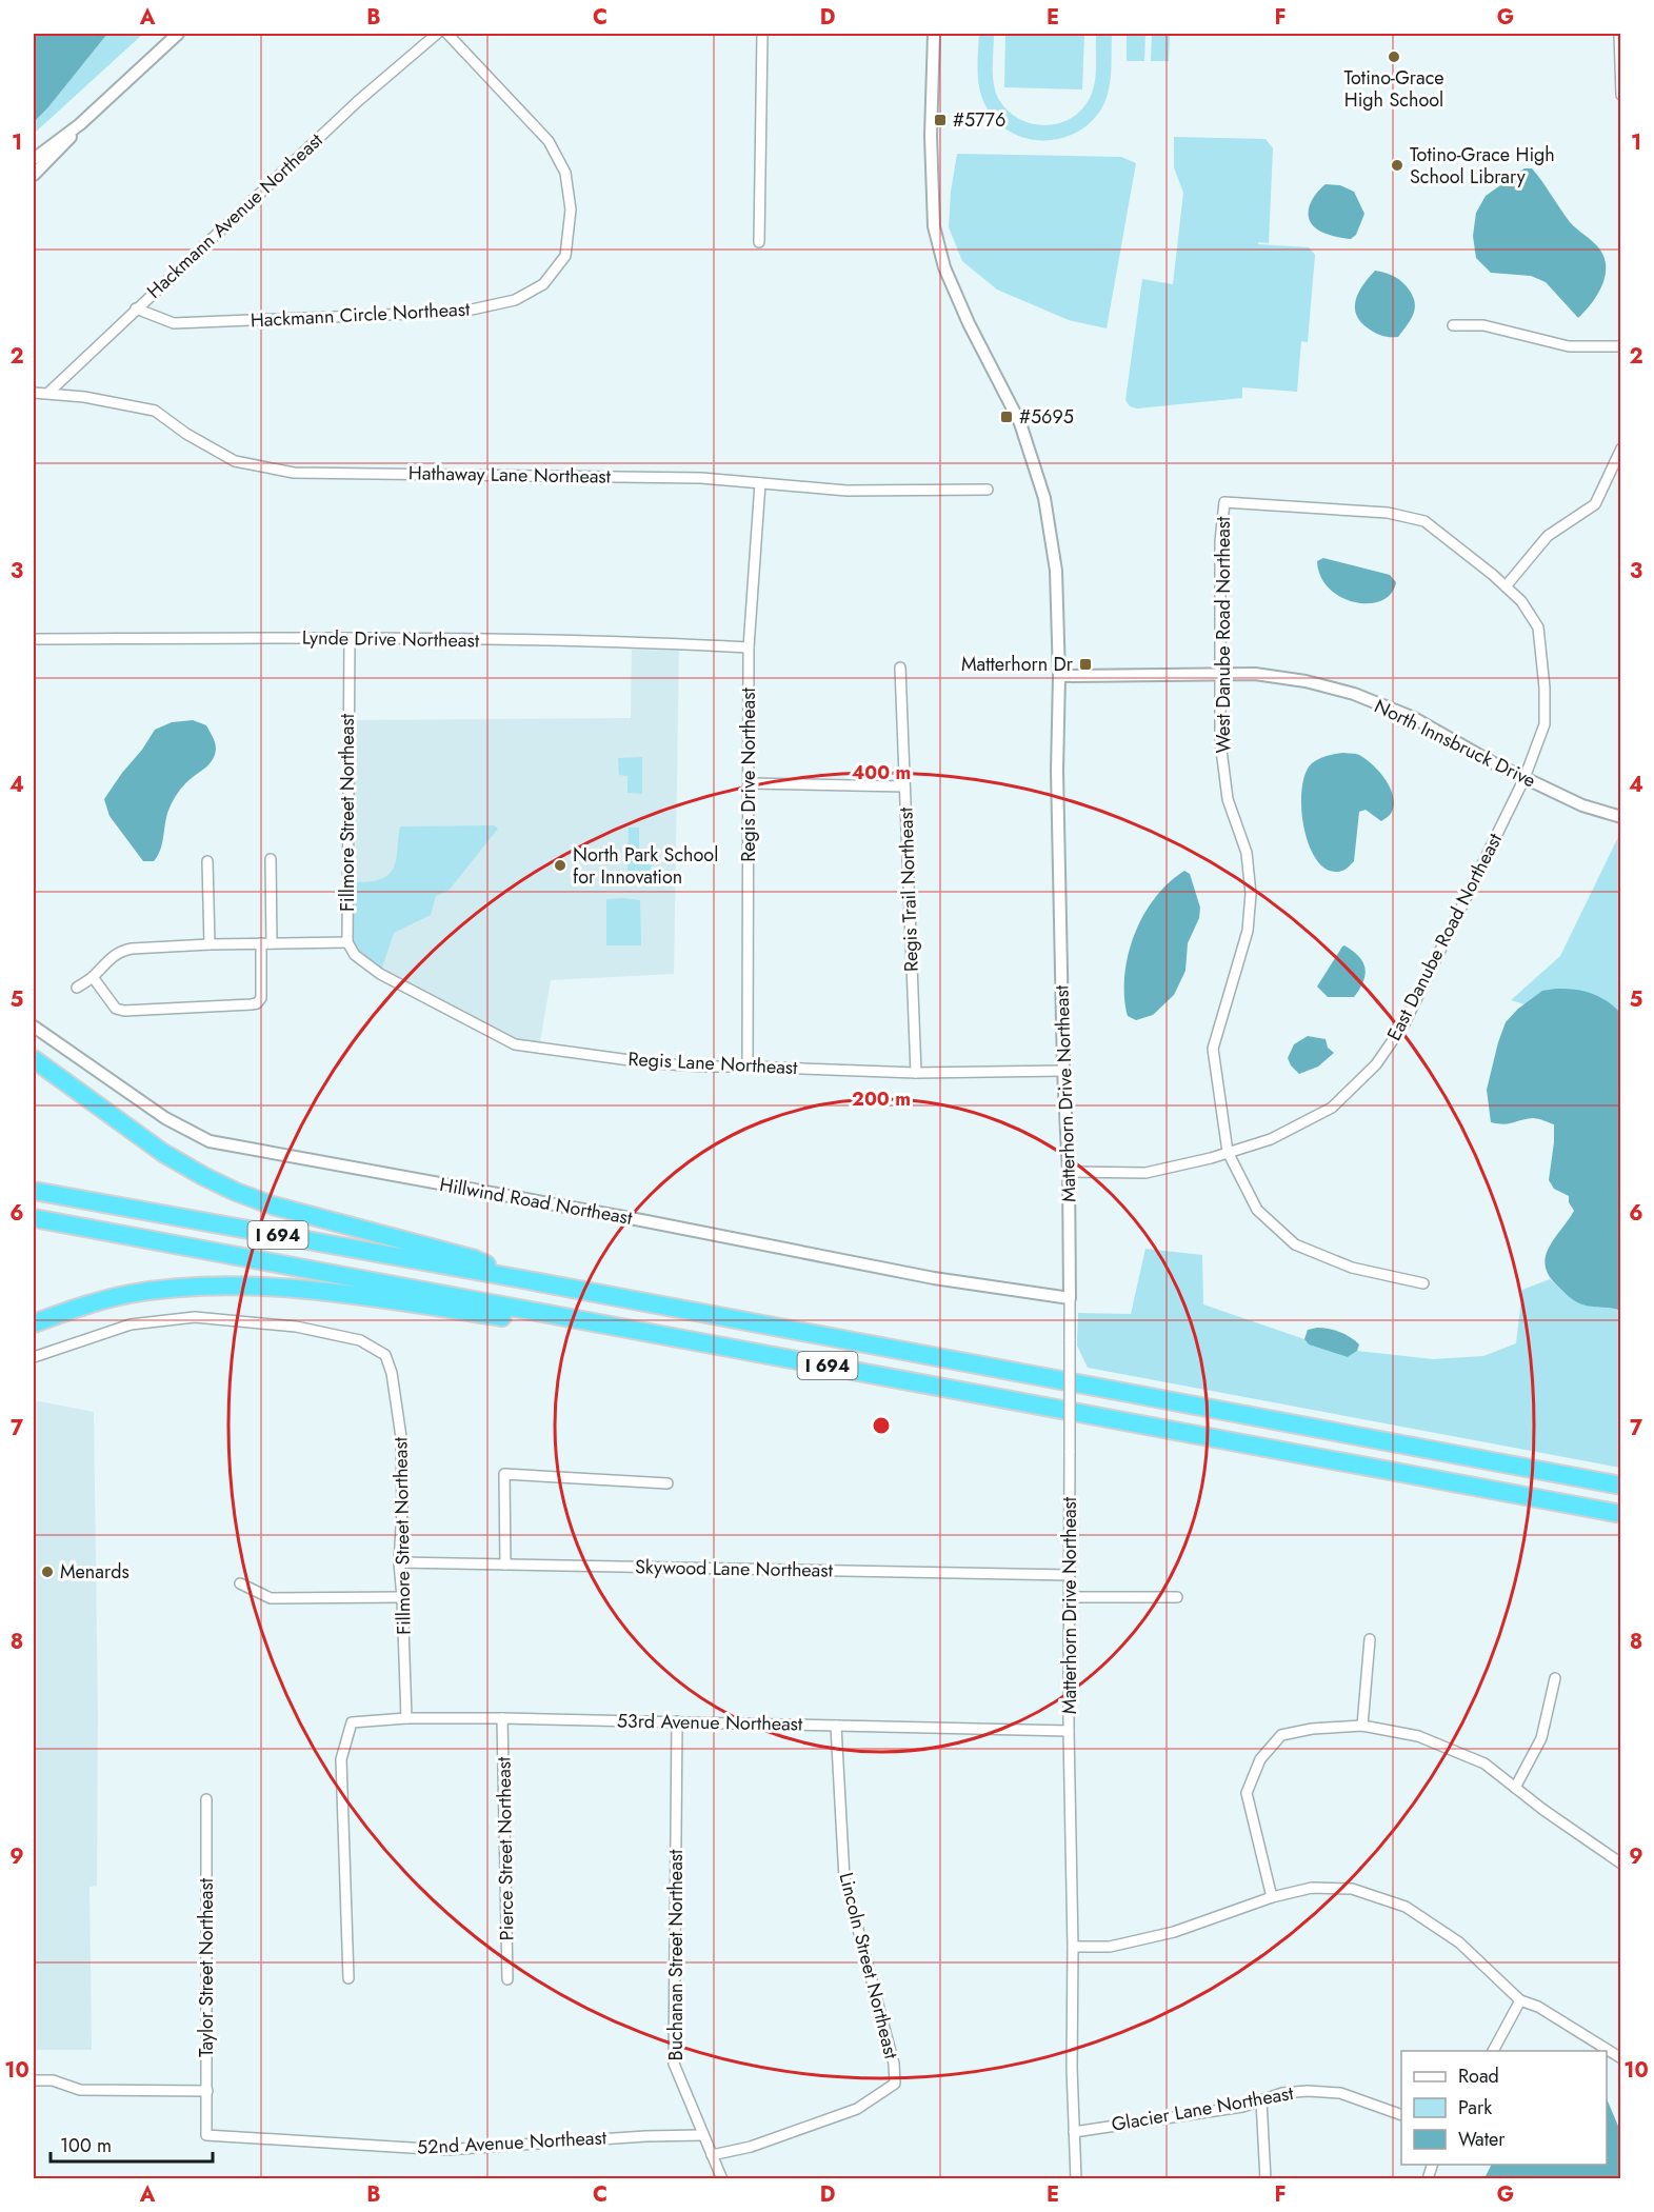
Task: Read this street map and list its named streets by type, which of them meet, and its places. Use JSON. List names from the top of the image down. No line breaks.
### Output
{"streets":{"highway":["I 694"],"street":["Hackmann Avenue Northeast","Hackmann Circle Northeast","Hathaway Lane Northeast","West Danube Road Northeast","Lynde Drive Northeast","North Innsbruck Drive","Regis Drive Northeast","Fillmore Street Northeast","Regis Trail Northeast","East Danube Road Northeast","Regis Lane Northeast","Matterhorn Drive Northeast","Hillwind Road Northeast","Skywood Lane Northeast","53rd Avenue Northeast","Pierce Street Northeast","Buchanan Street Northeast","Lincoln Street Northeast","Taylor Street Northeast","Glacier Lane Northeast","52nd Avenue Northeast"]},"crossings":[["Hackmann Avenue Northeast","Hackmann Circle Northeast"],["Hackmann Avenue Northeast","Hathaway Lane Northeast"],["Hathaway Lane Northeast","Regis Drive Northeast"],["West Danube Road Northeast","North Innsbruck Drive"],["West Danube Road Northeast","East Danube Road Northeast"],["Lynde Drive Northeast","Regis Drive Northeast"],["Lynde Drive Northeast","Fillmore Street Northeast"],["North Innsbruck Drive","East Danube Road Northeast"],["North Innsbruck Drive","Matterhorn Drive Northeast"],["Regis Drive Northeast","Regis Lane Northeast"],["Fillmore Street Northeast","Regis Lane Northeast"],["Fillmore Street Northeast","Skywood Lane Northeast"],["Fillmore Street Northeast","53rd Avenue Northeast"],["Regis Trail Northeast","Regis Lane Northeast"],["East Danube Road Northeast","Matterhorn Drive Northeast"],["Regis Lane Northeast","Matterhorn Drive Northeast"],["Matterhorn Drive Northeast","Hillwind Road Northeast"],["Matterhorn Drive Northeast","Skywood Lane Northeast"],["Matterhorn Drive Northeast","53rd Avenue Northeast"],["Matterhorn Drive Northeast","Glacier Lane Northeast"],["53rd Avenue Northeast","Pierce Street Northeast"],["53rd Avenue Northeast","Buchanan Street Northeast"],["53rd Avenue Northeast","Lincoln Street Northeast"],["Buchanan Street Northeast","Lincoln Street Northeast"],["Buchanan Street Northeast","52nd Avenue Northeast"],["Taylor Street Northeast","52nd Avenue Northeast"]],"places":{"other":["Totino-Grace High School","Totino-Grace High School Library","North Park School for Innovation","Menards"],"transit":["#5776","#5695","Matterhorn Dr"]},"legend":["Road","Park","Water"],"scale_bar":"100 m","grid":{"columns":["A","B","C","D","E","F","G"],"rows":["1","2","3","4","5","6","7","8","9","10"]},"rings":["400 m","200 m"]}
